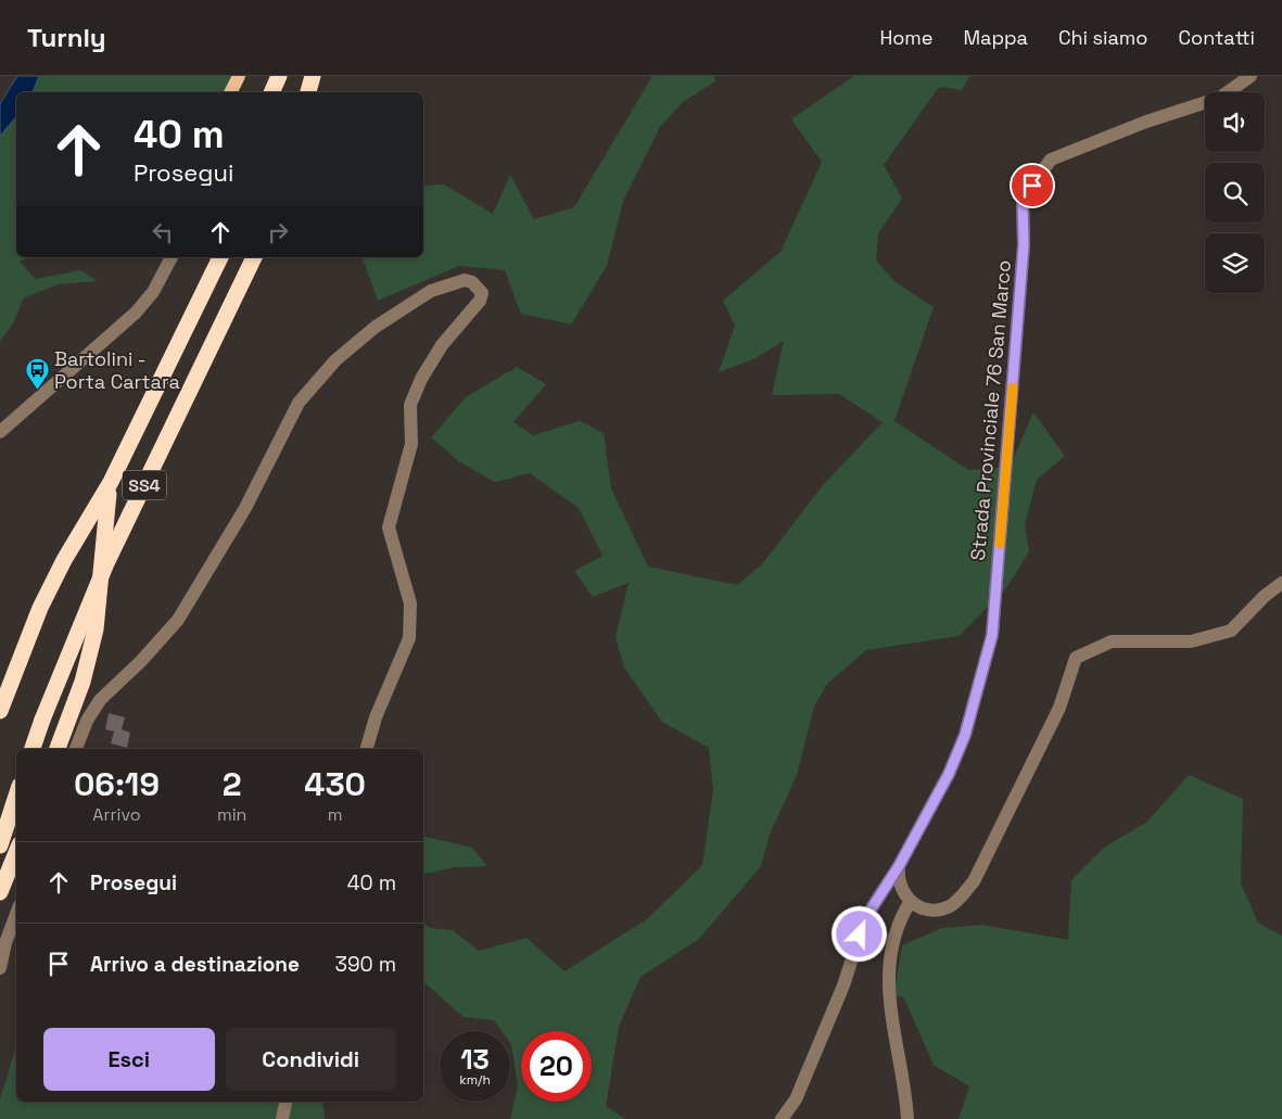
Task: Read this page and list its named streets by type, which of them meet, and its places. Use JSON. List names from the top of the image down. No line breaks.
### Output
{"streets":{"highway":["SS4"],"street":["Strada Provinciale 76 San Marco"]},"places":{"bus stop":["Bartolini - Porta Cartara"]},"page":{"header":"Turnly","nav":["Home","Mappa","Chi siamo","Contatti"],"turn":["40 m","Prosegui"],"eta":["06:19","Arrivo","2","min","430","m"],"list":[{"name":"Prosegui","value":"40 m"},{"name":"Arrivo a destinazione","value":"390 m"}],"buttons":["Esci","Condividi"],"speed":"13 km/h","limit":"20"}}
